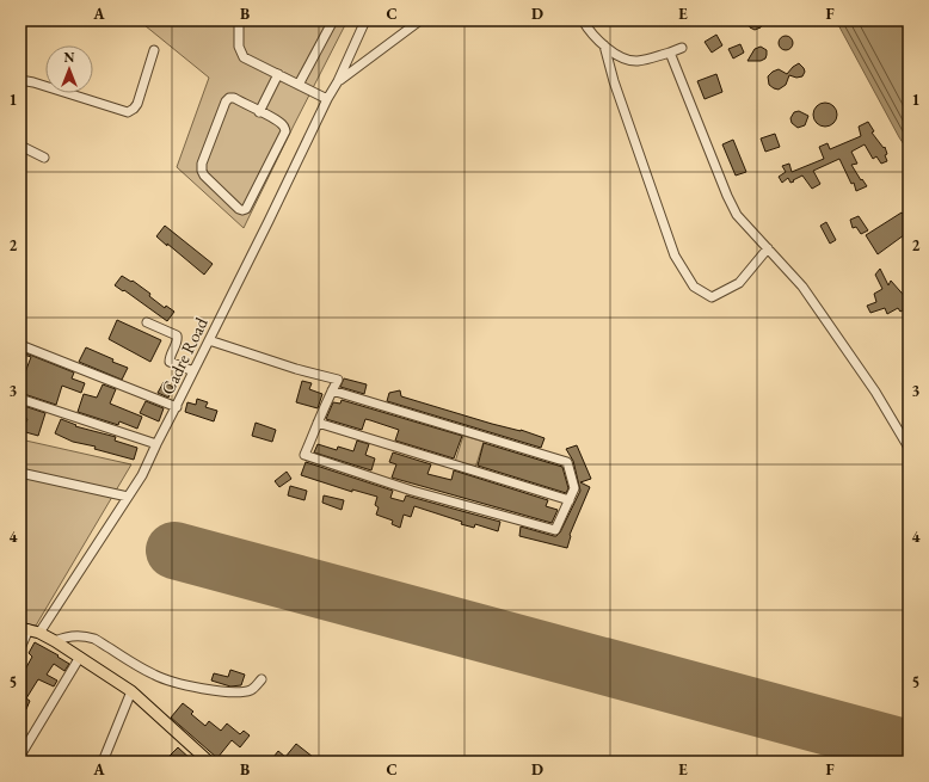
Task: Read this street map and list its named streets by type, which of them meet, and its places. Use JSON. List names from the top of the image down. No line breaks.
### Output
{"streets":{"street":["Cadre Road"]},"north":"top","grid":{"columns":["A","B","C","D","E","F"],"rows":["1","2","3","4","5"]}}
